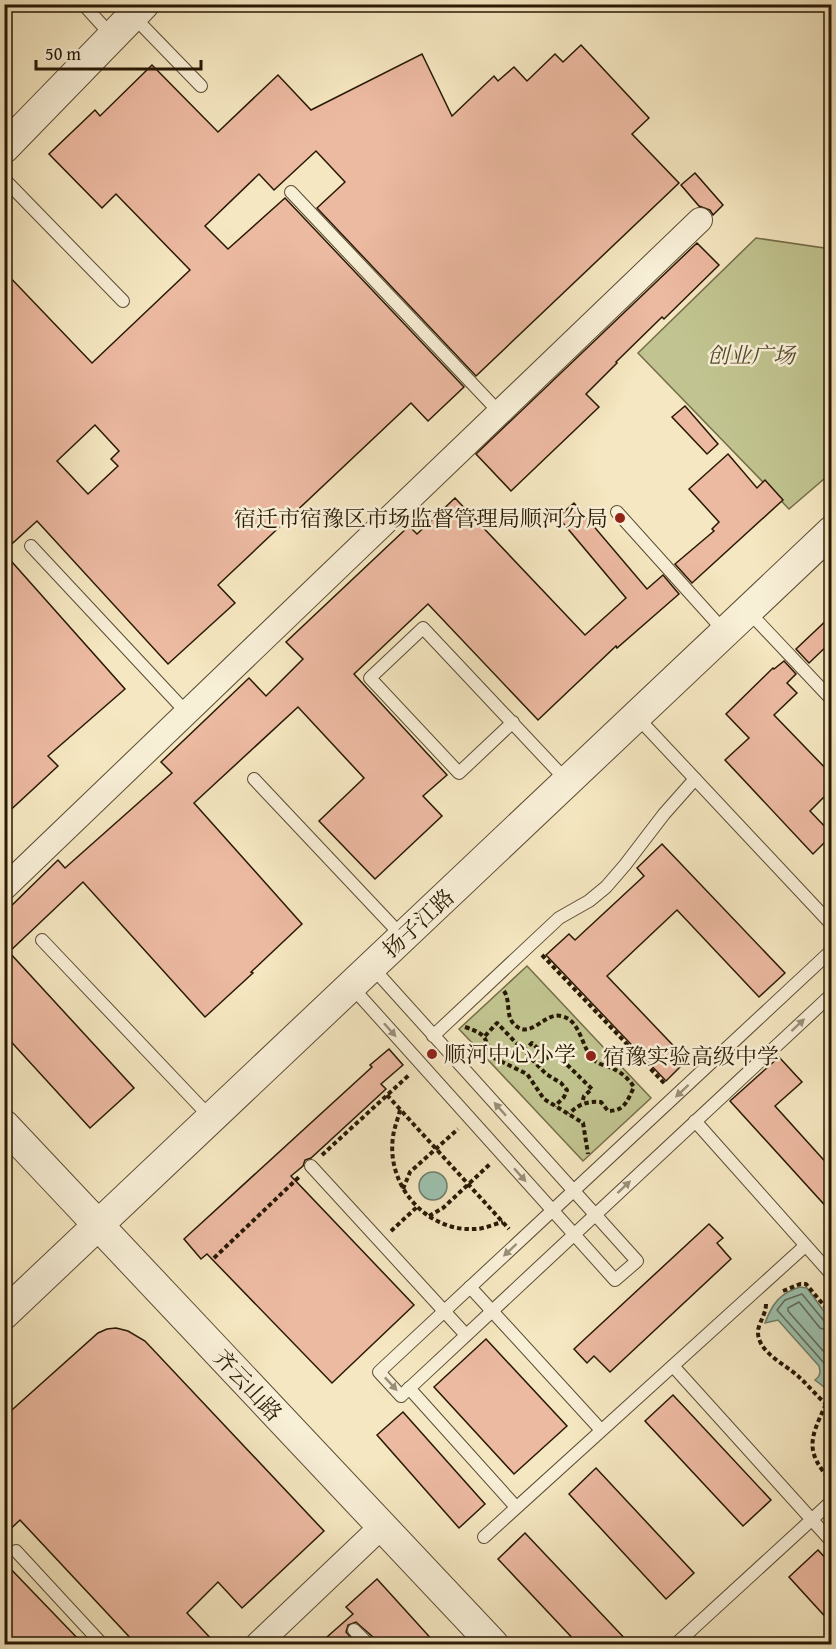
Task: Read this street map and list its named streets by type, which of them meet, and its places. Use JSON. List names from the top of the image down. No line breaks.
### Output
{"streets":{"street":["扬子江路","齐云山路"]},"crossings":[["扬子江路","齐云山路"]],"parks":["创业广场"],"places":["宿迁市宿豫区市场监督管理局顺河分局","顺河中心小学","宿豫实验高级中学"],"scale_bar":"50 m"}
